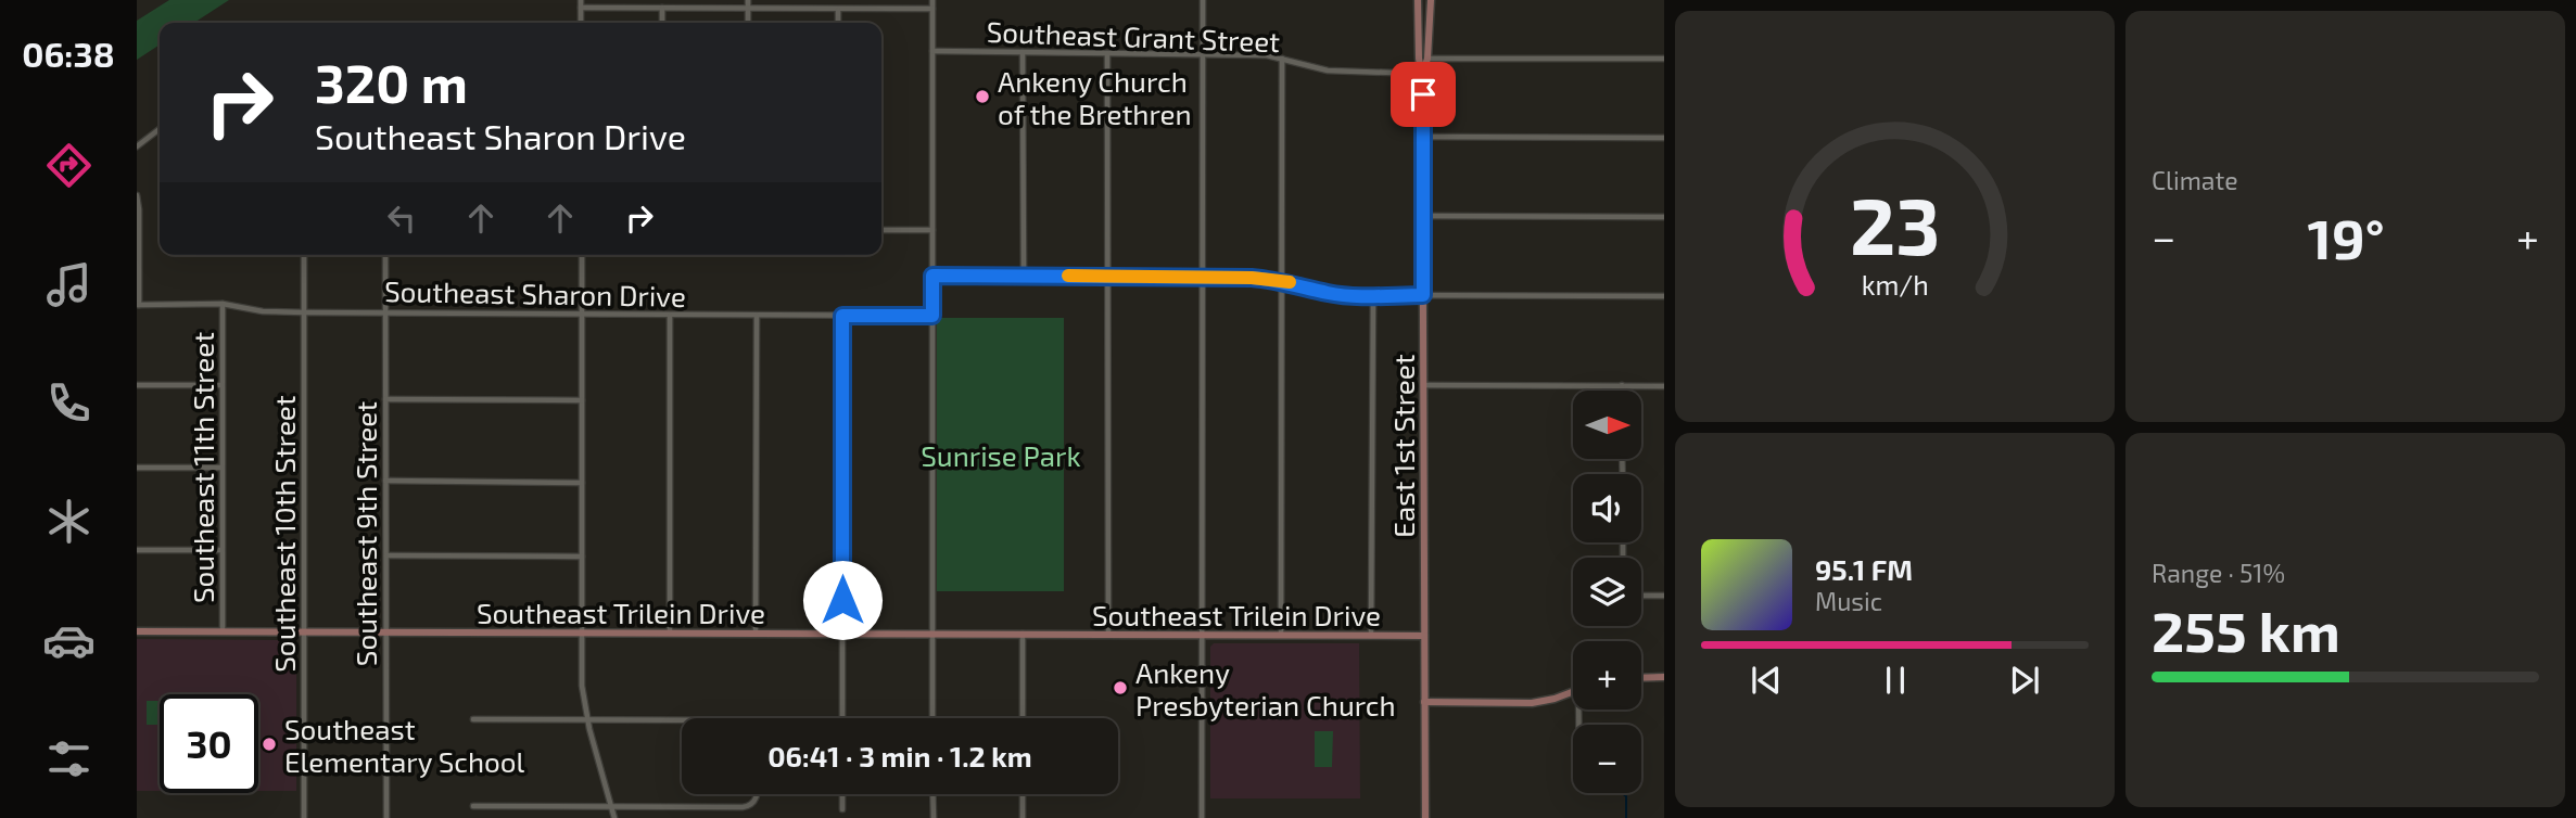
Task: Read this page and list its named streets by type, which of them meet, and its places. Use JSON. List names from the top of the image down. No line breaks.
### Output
{"streets":{"street":["Southeast Grant Street","Southeast Sharon Drive","East 1st Street","Southeast 11th Street","Southeast 10th Street","Southeast 9th Street","Southeast Trilein Drive"]},"crossings":[["Southeast Grant Street","East 1st Street"],["Southeast Sharon Drive","Southeast 11th Street"],["Southeast Sharon Drive","Southeast 10th Street"],["Southeast Sharon Drive","Southeast 9th Street"],["East 1st Street","Southeast Trilein Drive"],["Southeast 11th Street","Southeast Trilein Drive"],["Southeast 10th Street","Southeast Trilein Drive"],["Southeast 9th Street","Southeast Trilein Drive"]],"parks":["Sunrise Park"],"places":["Ankeny Church of the Brethren","Ankeny Presbyterian Church","Southeast Elementary School"],"north":"right","page":{"tabs":"06:38","tile":["Climate",["Range · 51%","255 km"]],"turn":["320 m","Southeast Sharon Drive"],"heat":["−","19°","+"],"map_buttons":["+","−"],"song":["95.1 FM","Music"],"limit":"30","trip":"06:41 · 3 min · 1.2 km","gauge":["23","km/h"]}}
